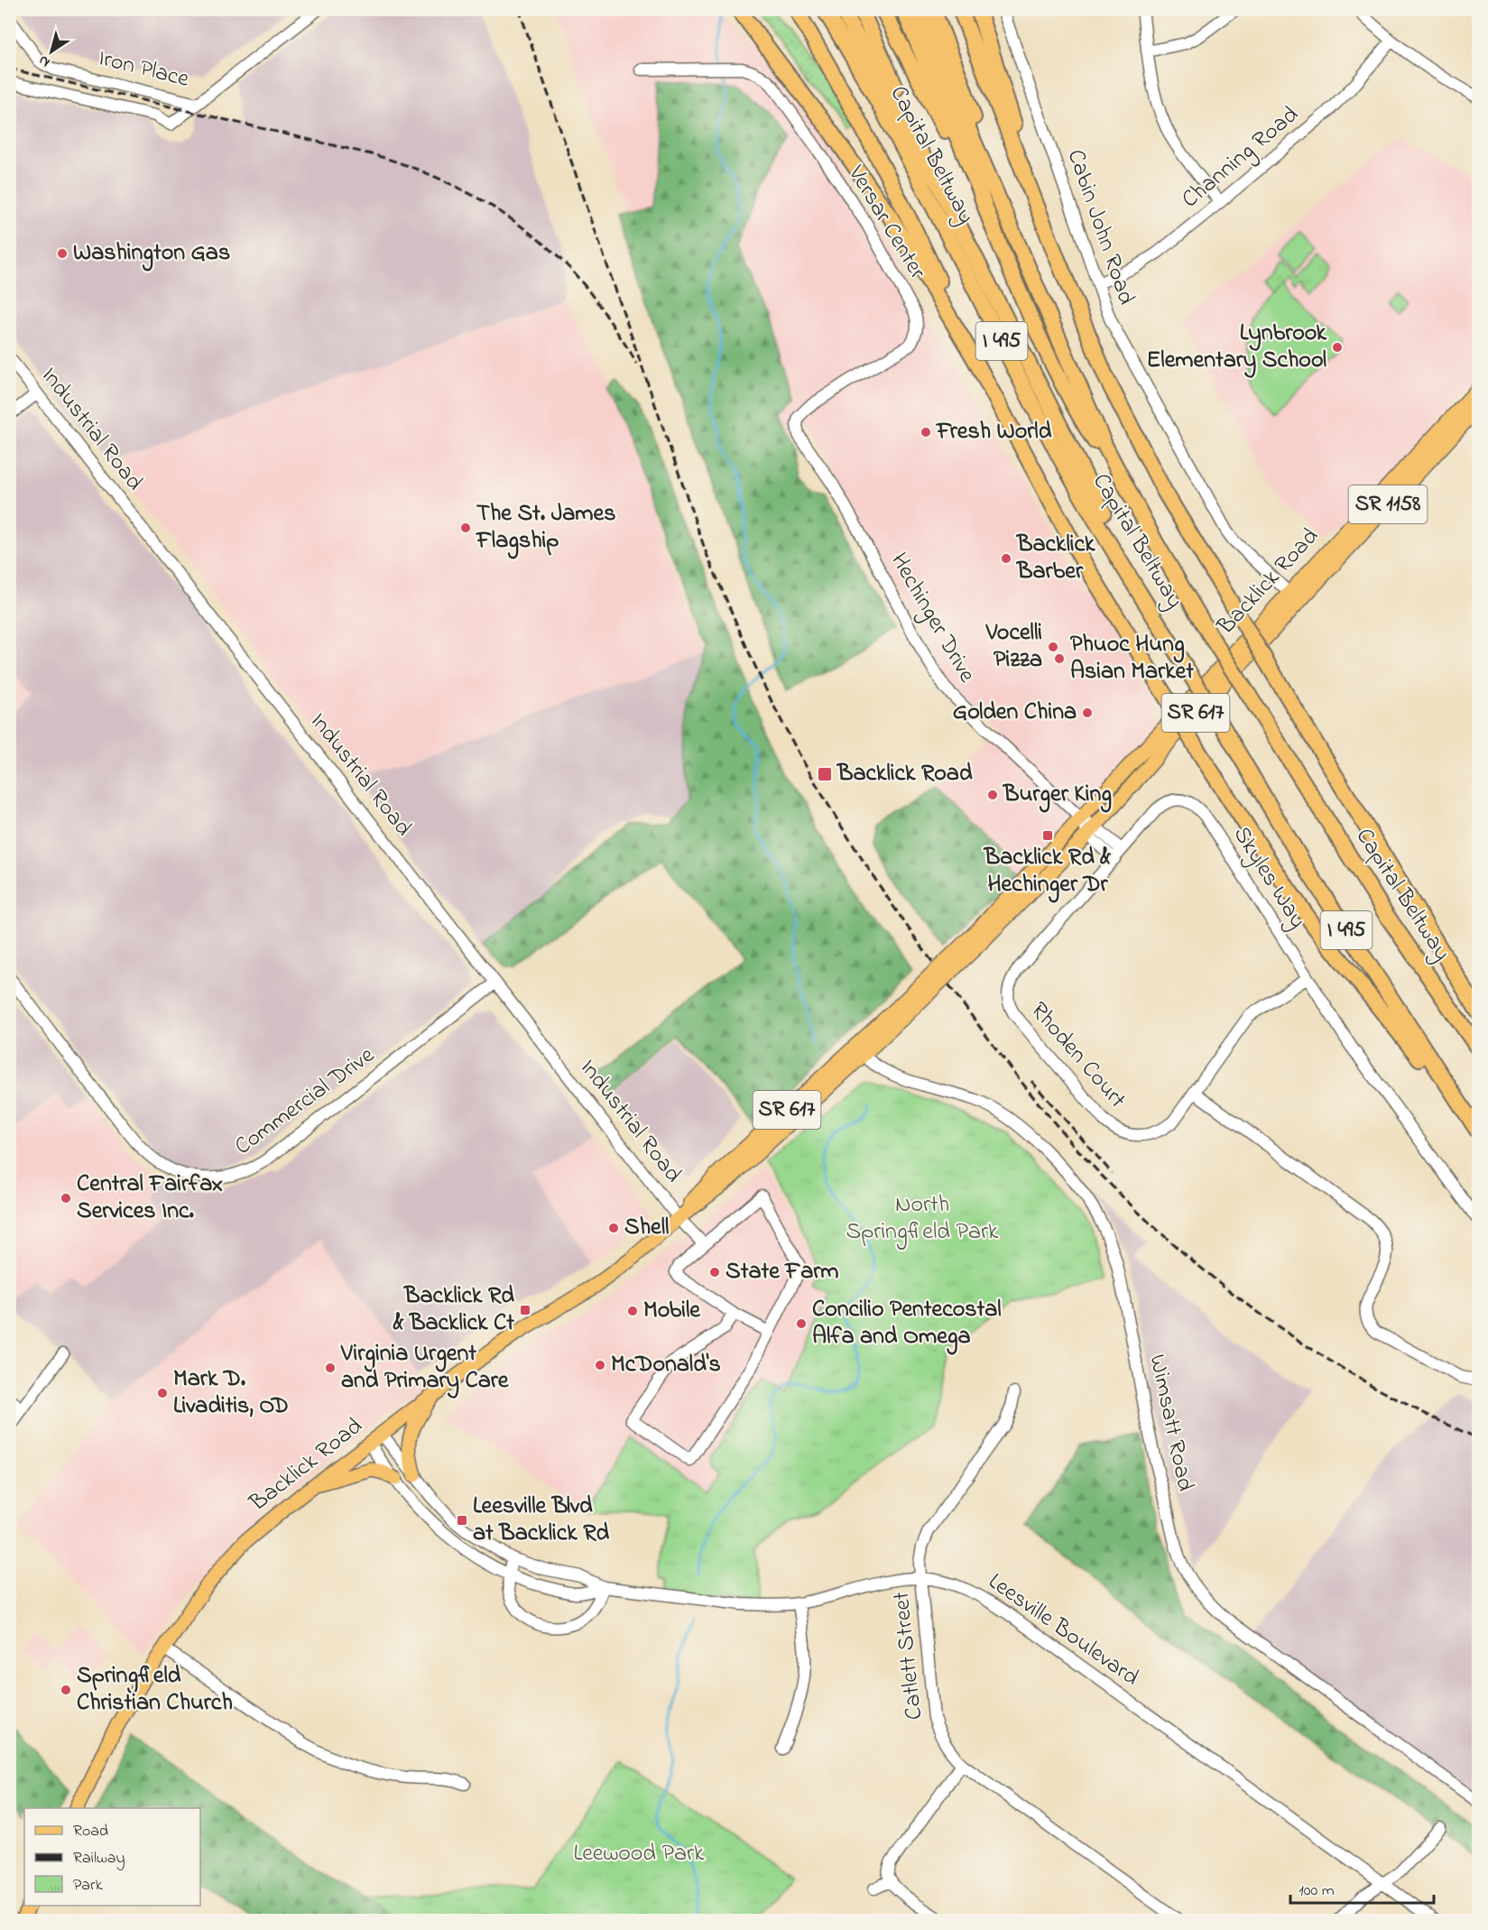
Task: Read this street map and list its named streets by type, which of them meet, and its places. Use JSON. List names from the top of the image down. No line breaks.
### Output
{"streets":{"highway":["Capital Beltway","I 495"],"main road":["SR 1158","Backlick Road","SR 617"],"street":["Iron Place","Channing Road","Versar Center","Cabin John Road","Industrial Road","Hechinger Drive","Skyles Way","Rhoden Court","Commercial Drive","Wimsatt Road","Leesville Boulevard","Catlett Street"]},"crossings":[["Channing Road","Cabin John Road"],["Versar Center","Hechinger Drive"],["Cabin John Road","Backlick Road"],["Industrial Road","Backlick Road"],["Industrial Road","Commercial Drive"],["Backlick Road","Hechinger Drive"],["Backlick Road","Wimsatt Road"],["Backlick Road","Leesville Boulevard"],["Skyles Way","Rhoden Court"],["Leesville Boulevard","Catlett Street"]],"parks":["North Springfield Park","Leewood Park"],"places":{"other":["Washington Gas","Lynbrook Elementary School","Fresh World","The St. James Flagship","Backlick Barber","Vocelli Pizza","Phuoc Hung Asian Market","Golden China","Burger King","Central Fairfax Services Inc.","Shell","State Farm","Mobile","Concilio Pentecostal Alfa and Omega","McDonald's","Virginia Urgent and Primary Care","Mark D. Livaditis, OD","Springfield Christian Church"],"transit":["Backlick Road","Backlick Rd & Hechinger Dr","Backlick Rd & Backlick Ct","Leesville Blvd at Backlick Rd"]},"legend":["Road","Railway","Park"],"scale_bar":"100 m","north":"bottom left"}
